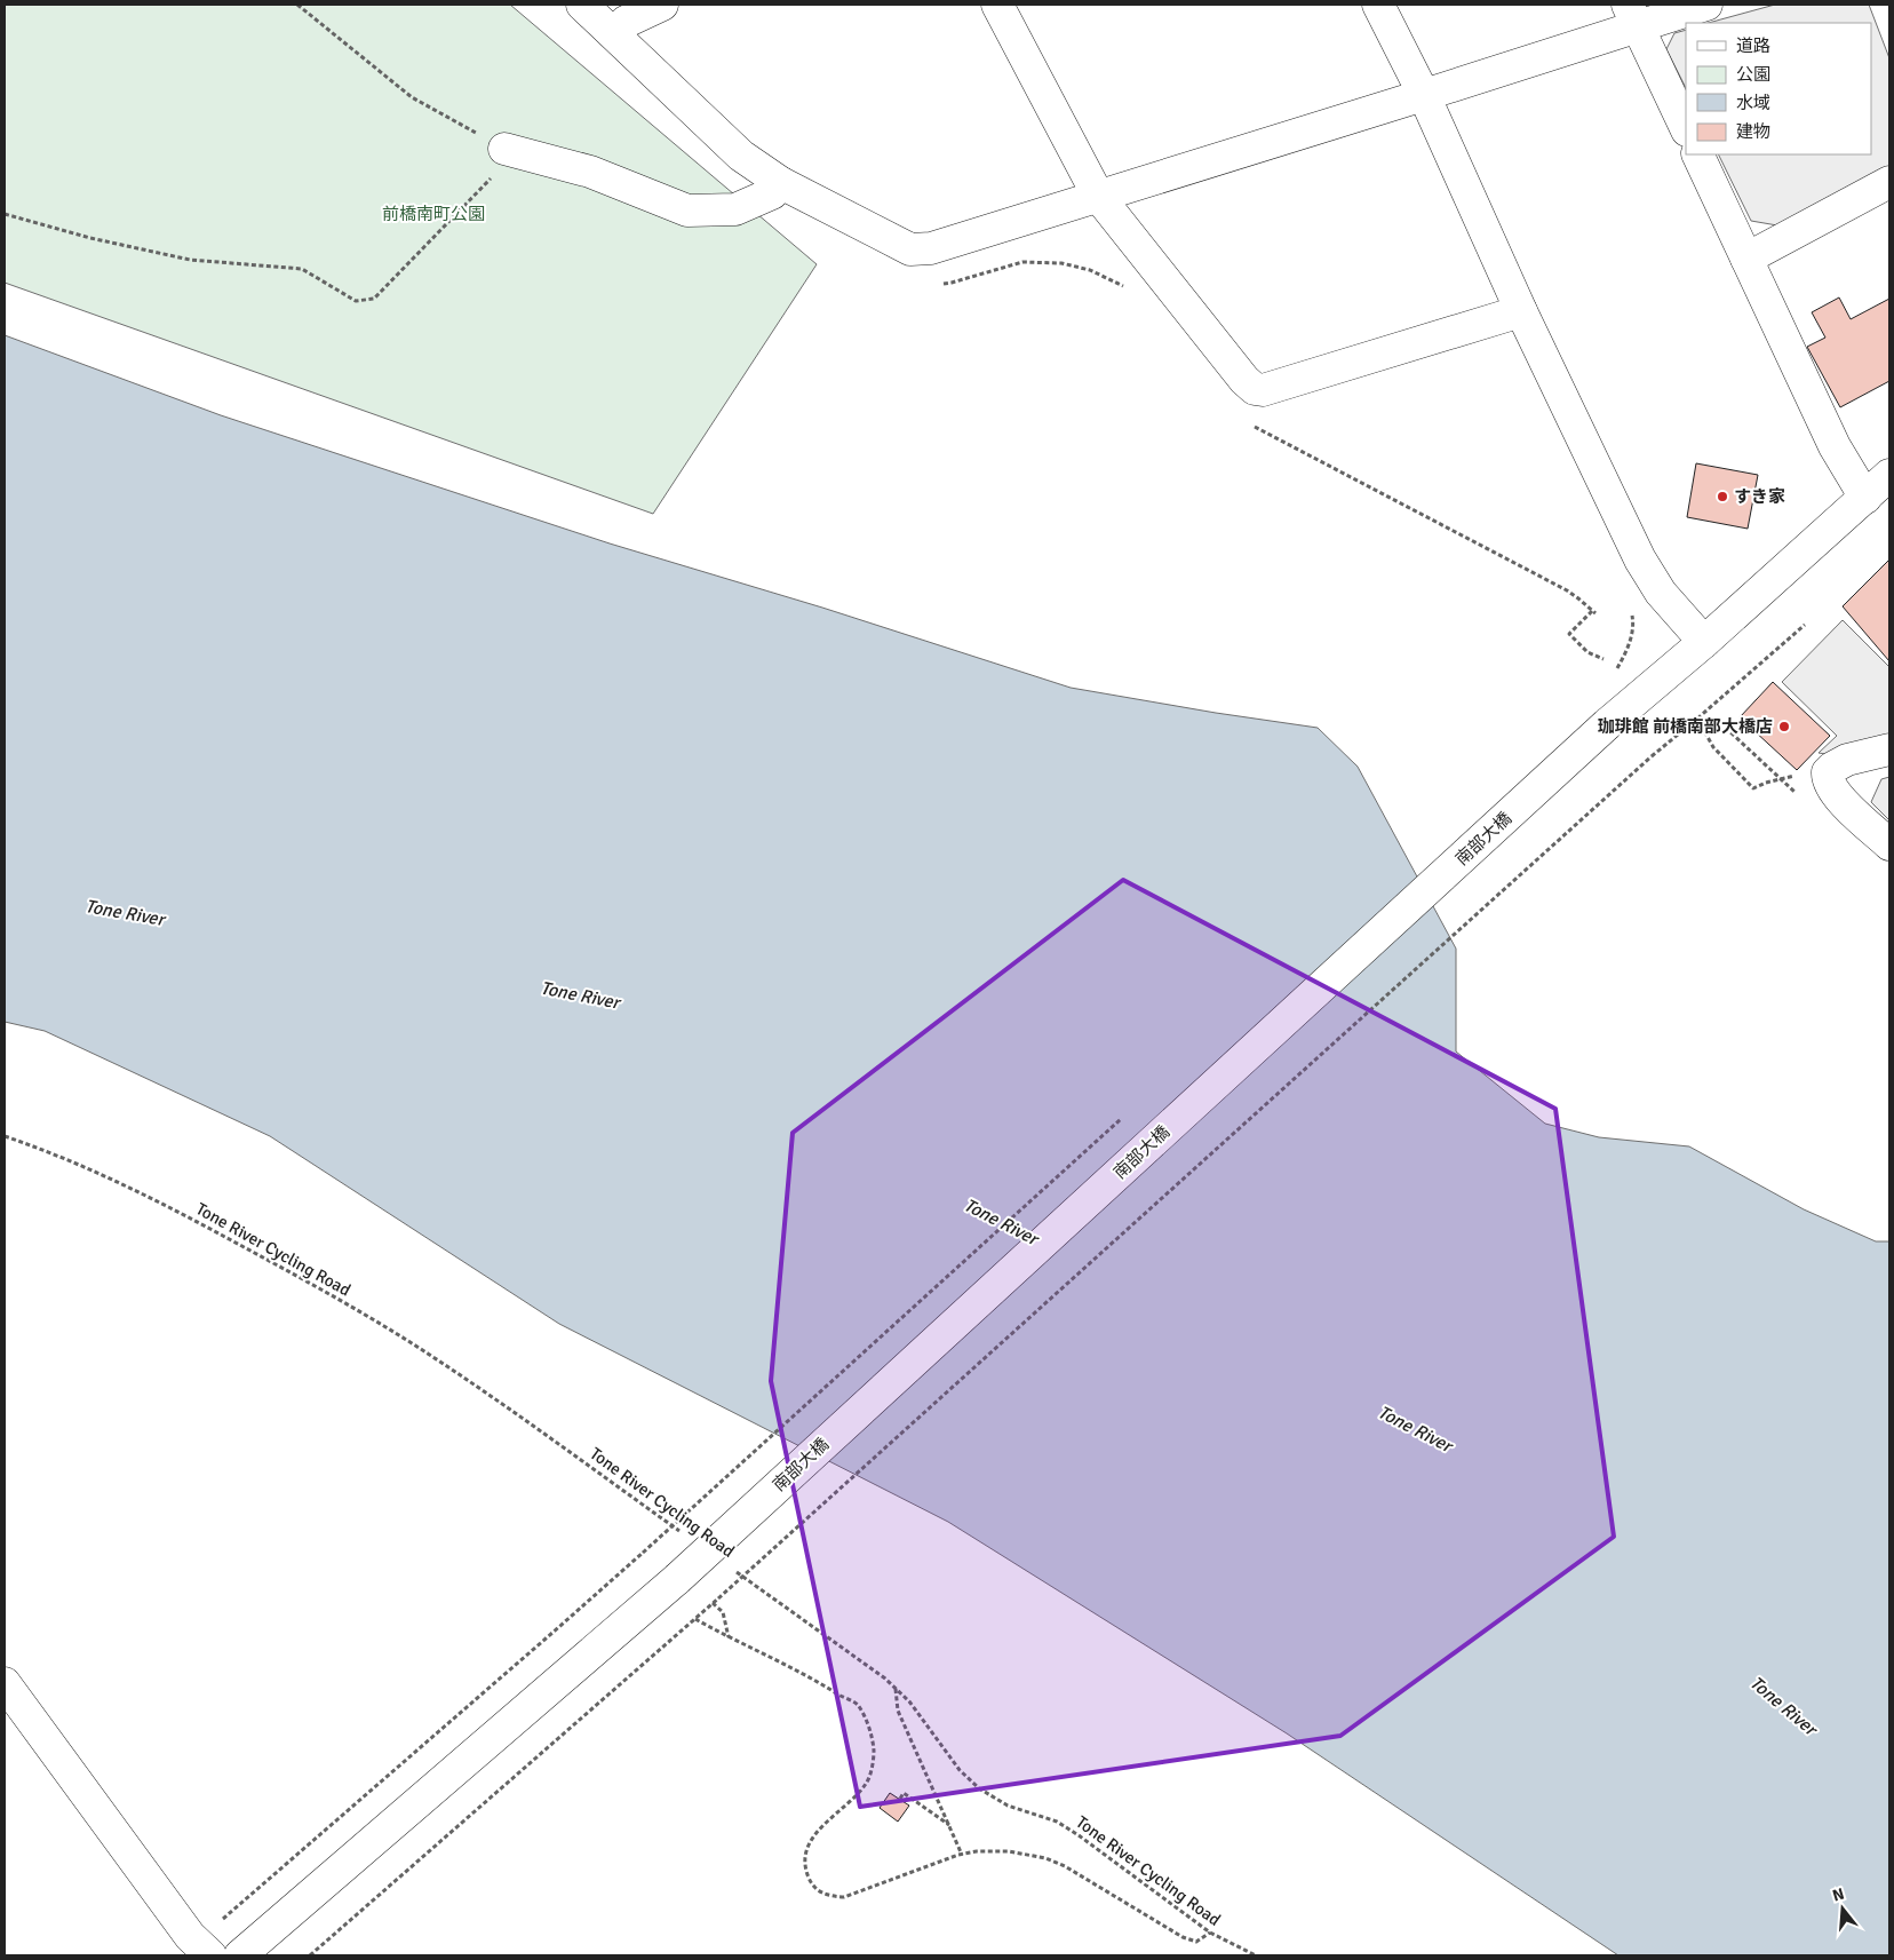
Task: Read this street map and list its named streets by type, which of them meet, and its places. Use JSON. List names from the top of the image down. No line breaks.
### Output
{"streets":{"street":["南部大橋"],"path":["Tone River Cycling Road"]},"water":["Tone River"],"parks":["前橋南町公園"],"places":["すき家","珈琲館 前橋南部大橋店"],"legend":["道路","公園","水域","建物"],"north":"top"}
